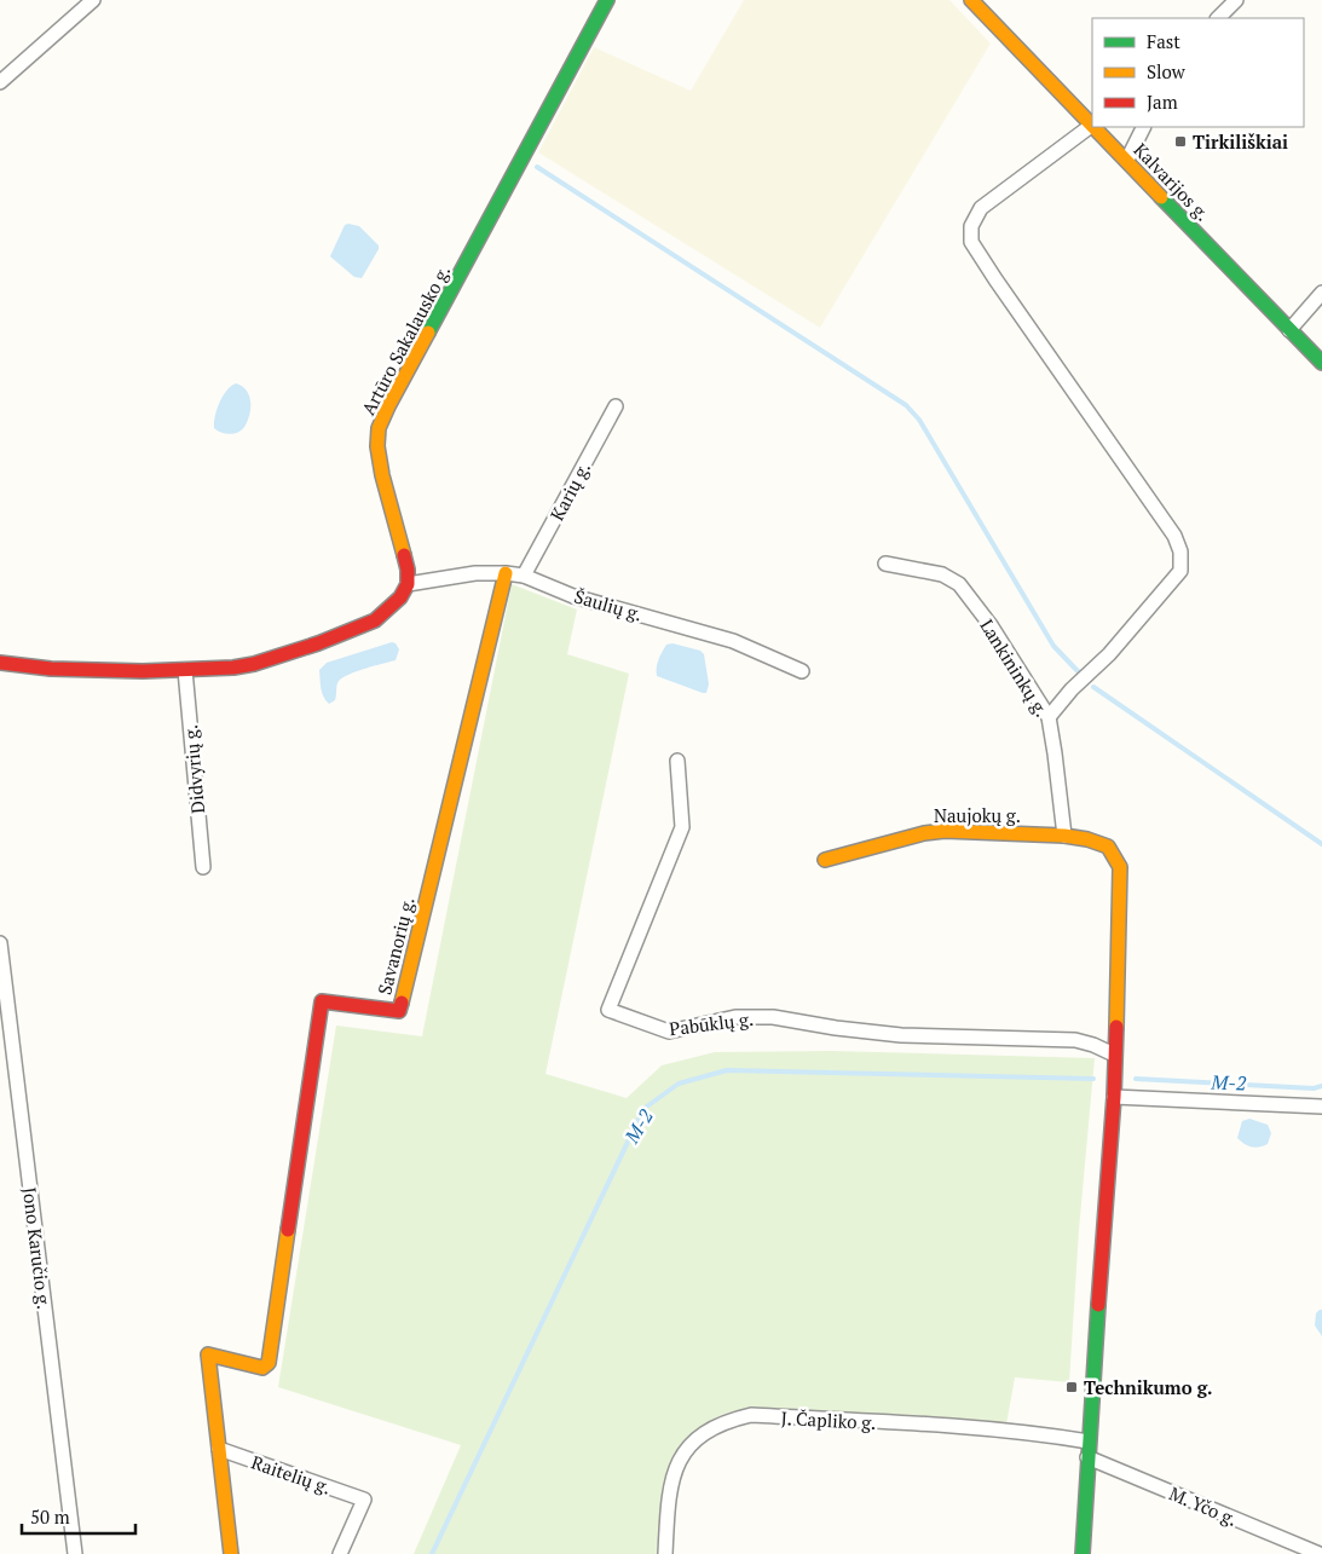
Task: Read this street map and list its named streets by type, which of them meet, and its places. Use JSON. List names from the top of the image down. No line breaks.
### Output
{"streets":{"street":["Kalvarijos g.","Artūro Sakalausko g.","Karių g.","Šaulių g.","Lankininkų g.","Didvyrių g.","Naujokų g.","Savanorių g.","Pabūklų g.","Jono Karučio g.","J. Čapliko g.","Raitelių g.","M. Yčo g."]},"crossings":[["Artūro Sakalausko g.","Šaulių g."],["Karių g.","Šaulių g."],["Šaulių g.","Savanorių g."],["Lankininkų g.","Naujokų g."],["Naujokų g.","Pabūklų g."],["Savanorių g.","Raitelių g."]],"water":["M-2"],"places":{"transit":["Tirkiliškiai","Technikumo g."]},"legend":["Fast","Slow","Jam"],"scale_bar":"50 m"}
